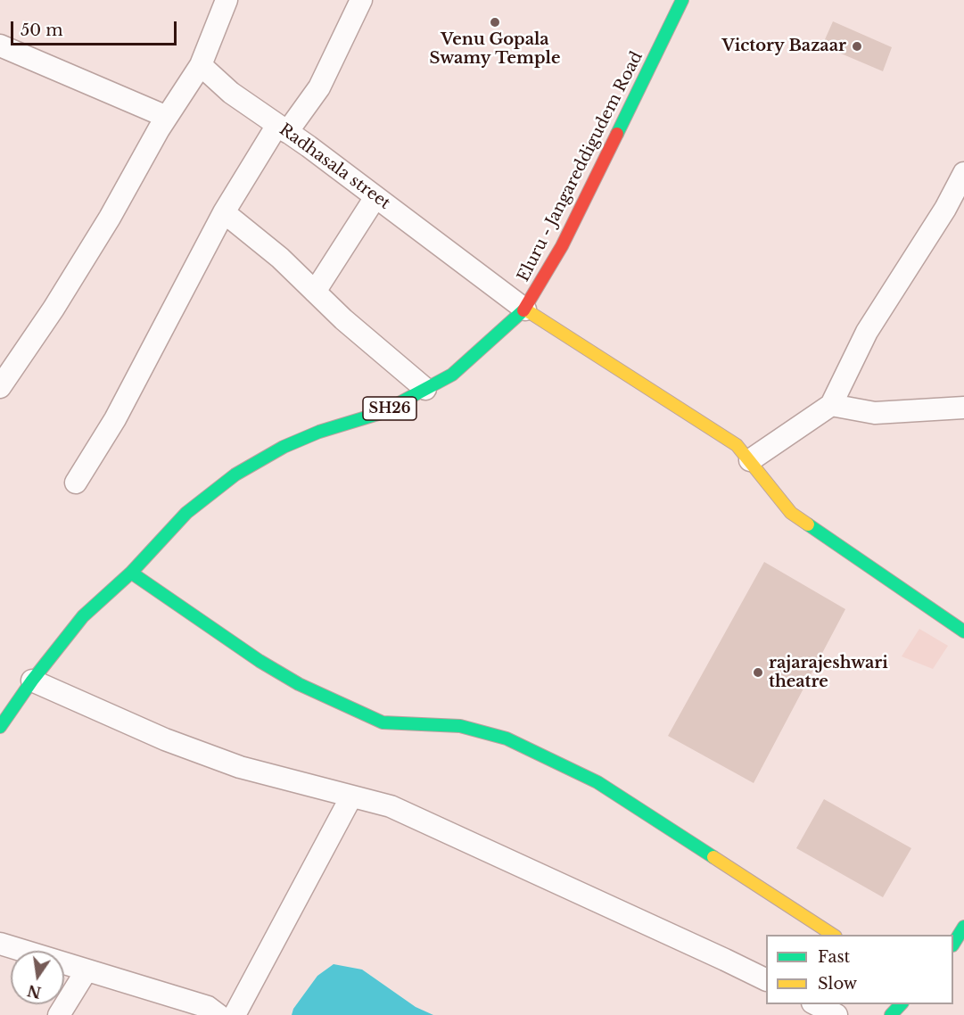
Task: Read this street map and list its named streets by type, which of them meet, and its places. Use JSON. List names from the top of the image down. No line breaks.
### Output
{"streets":{"main road":["Eluru - Jangareddigudem Road","SH26"],"street":["Radhasala street"]},"crossings":[["Radhasala street","Eluru - Jangareddigudem Road"]],"places":["Venu Gopala Swamy Temple","Victory Bazaar","rajarajeshwari theatre"],"legend":["Fast","Slow"],"scale_bar":"50 m","north":"bottom"}
